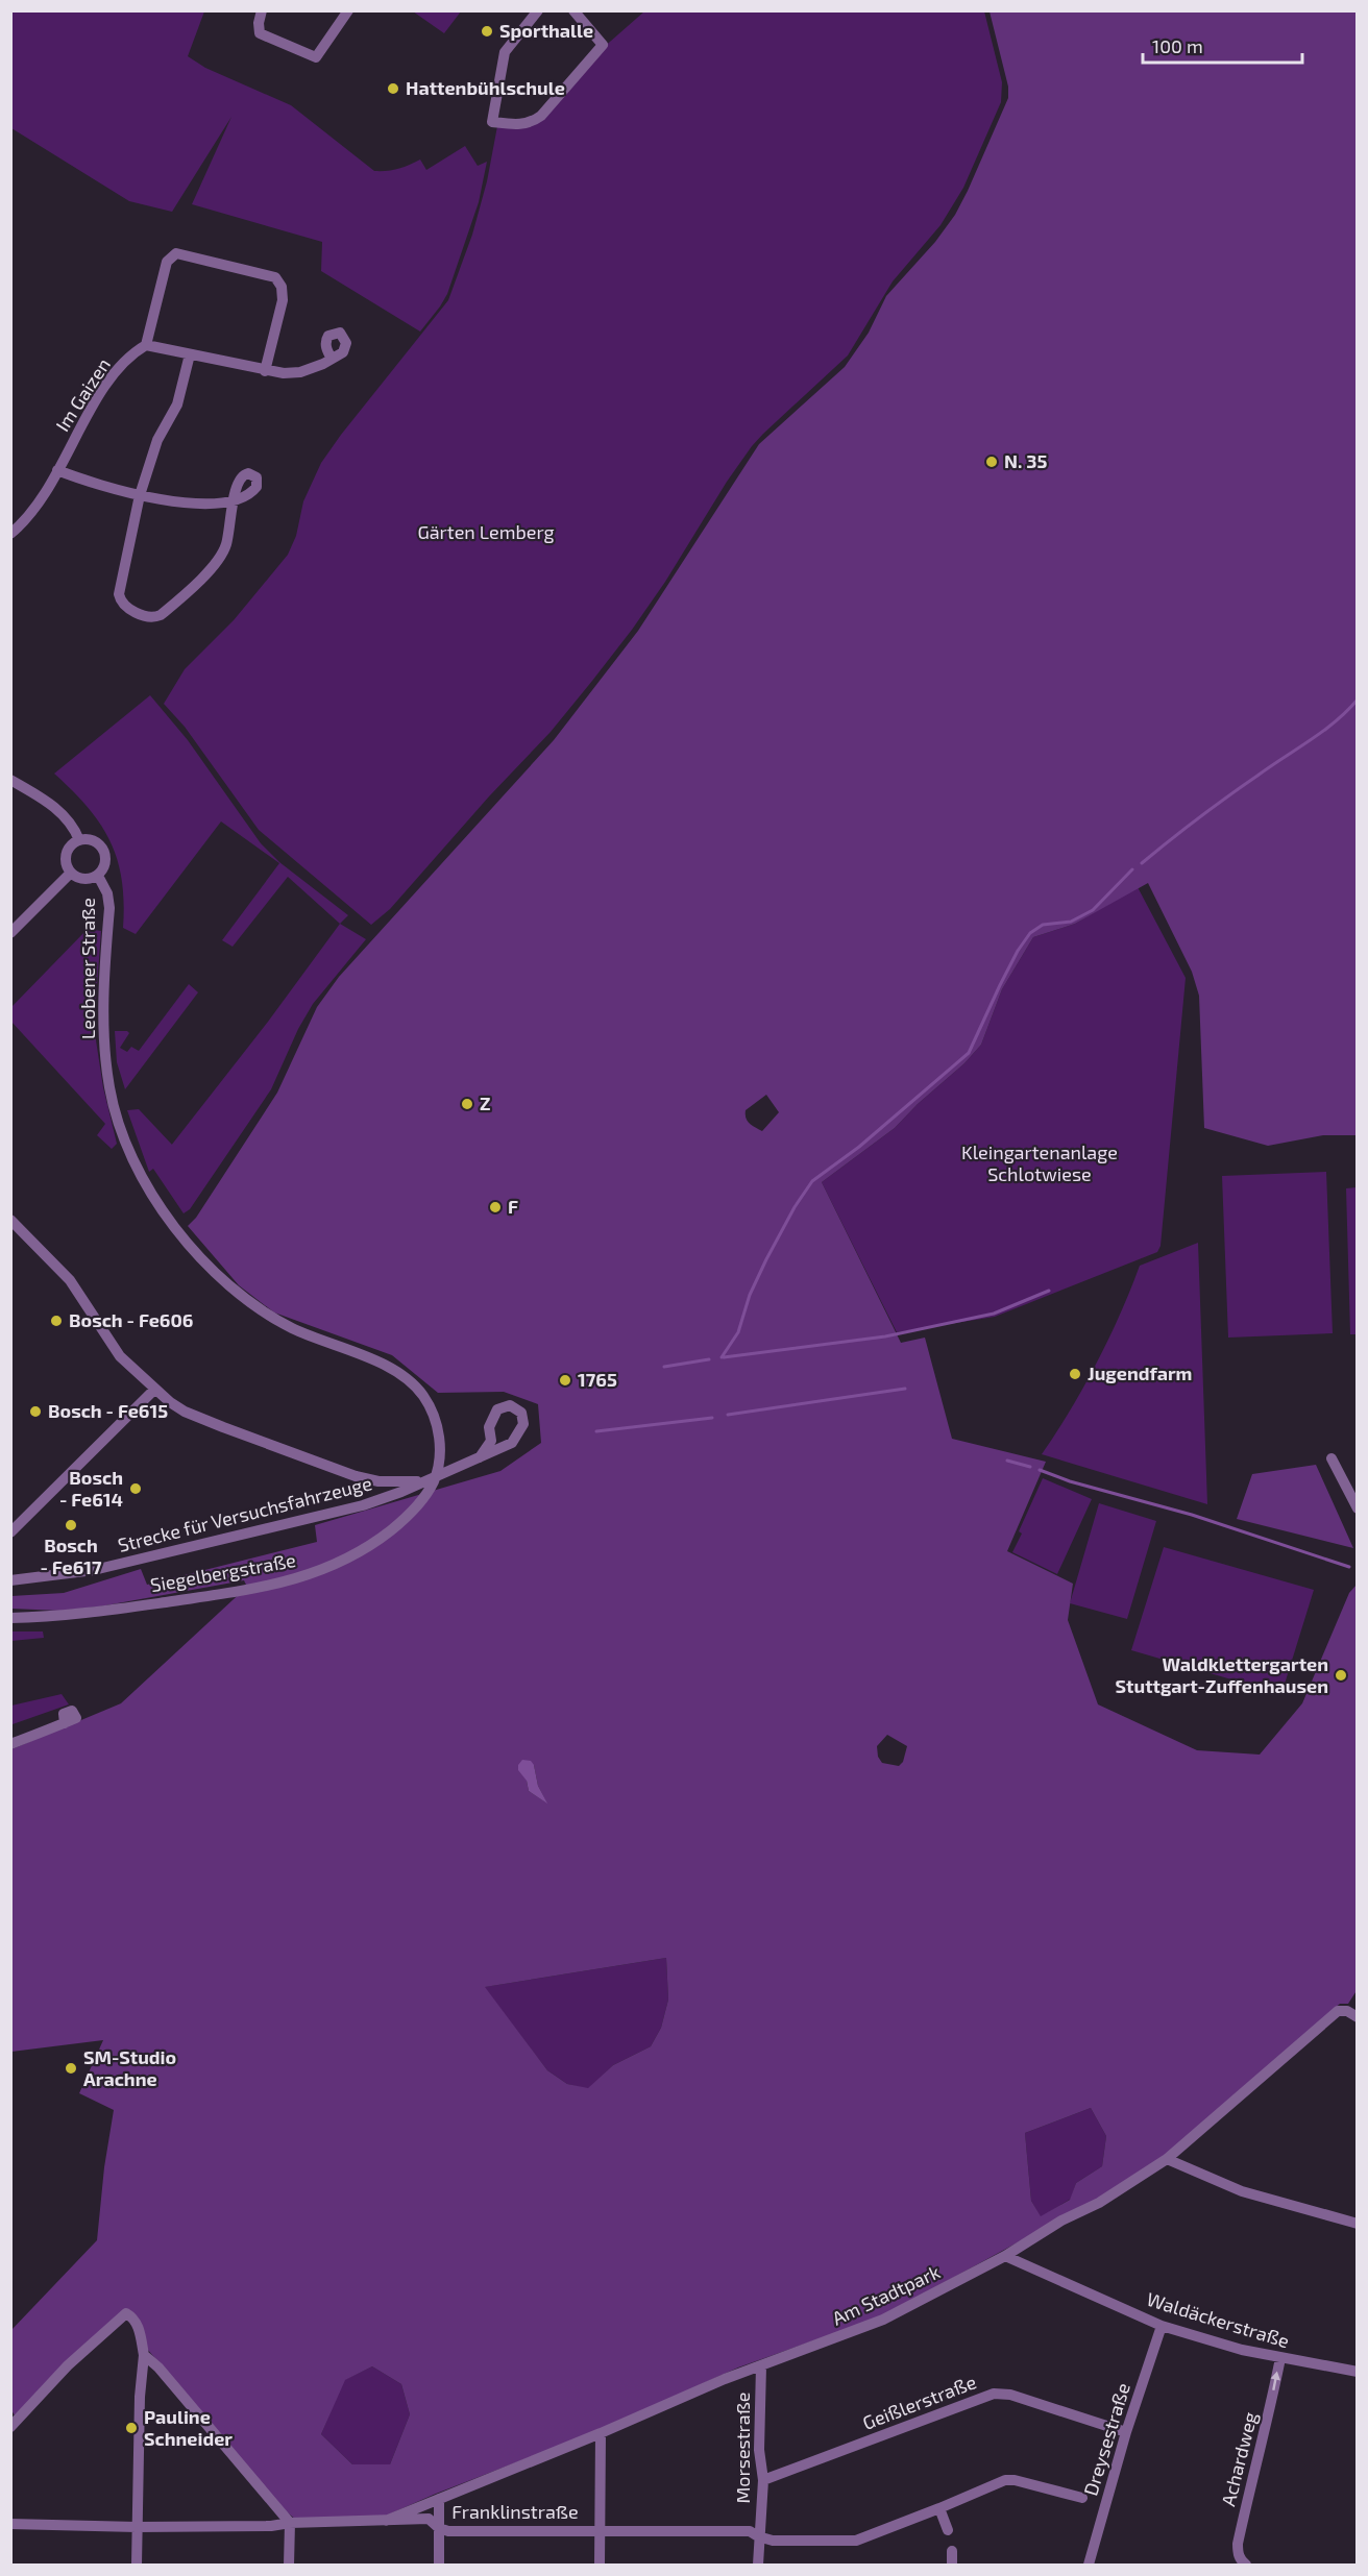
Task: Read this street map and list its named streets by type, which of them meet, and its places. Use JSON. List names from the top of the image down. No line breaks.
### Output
{"streets":{"street":["Im Gaizen","Leobener Straße","Strecke für Versuchsfahrzeuge","Siegelbergstraße","Am Stadtpark","Waldäckerstraße","Geißlerstraße","Dreysestraße","Morsestraße","Achardweg","Franklinstraße"]},"crossings":[["Leobener Straße","Siegelbergstraße"],["Am Stadtpark","Waldäckerstraße"],["Am Stadtpark","Morsestraße"],["Am Stadtpark","Franklinstraße"],["Waldäckerstraße","Dreysestraße"],["Waldäckerstraße","Achardweg"],["Geißlerstraße","Dreysestraße"],["Geißlerstraße","Morsestraße"],["Morsestraße","Franklinstraße"]],"one_way":["Achardweg"],"parks":["Gärten Lemberg","Kleingartenanlage Schlotwiese"],"places":["Sporthalle","Hattenbühlschule","N. 35","Z","F","Bosch - Fe606","Jugendfarm","1765","Bosch - Fe615","Bosch - Fe614","Bosch - Fe617","Waldklettergarten Stuttgart-Zuffenhausen","SM-Studio Arachne","Pauline Schneider"],"scale_bar":"100 m"}
